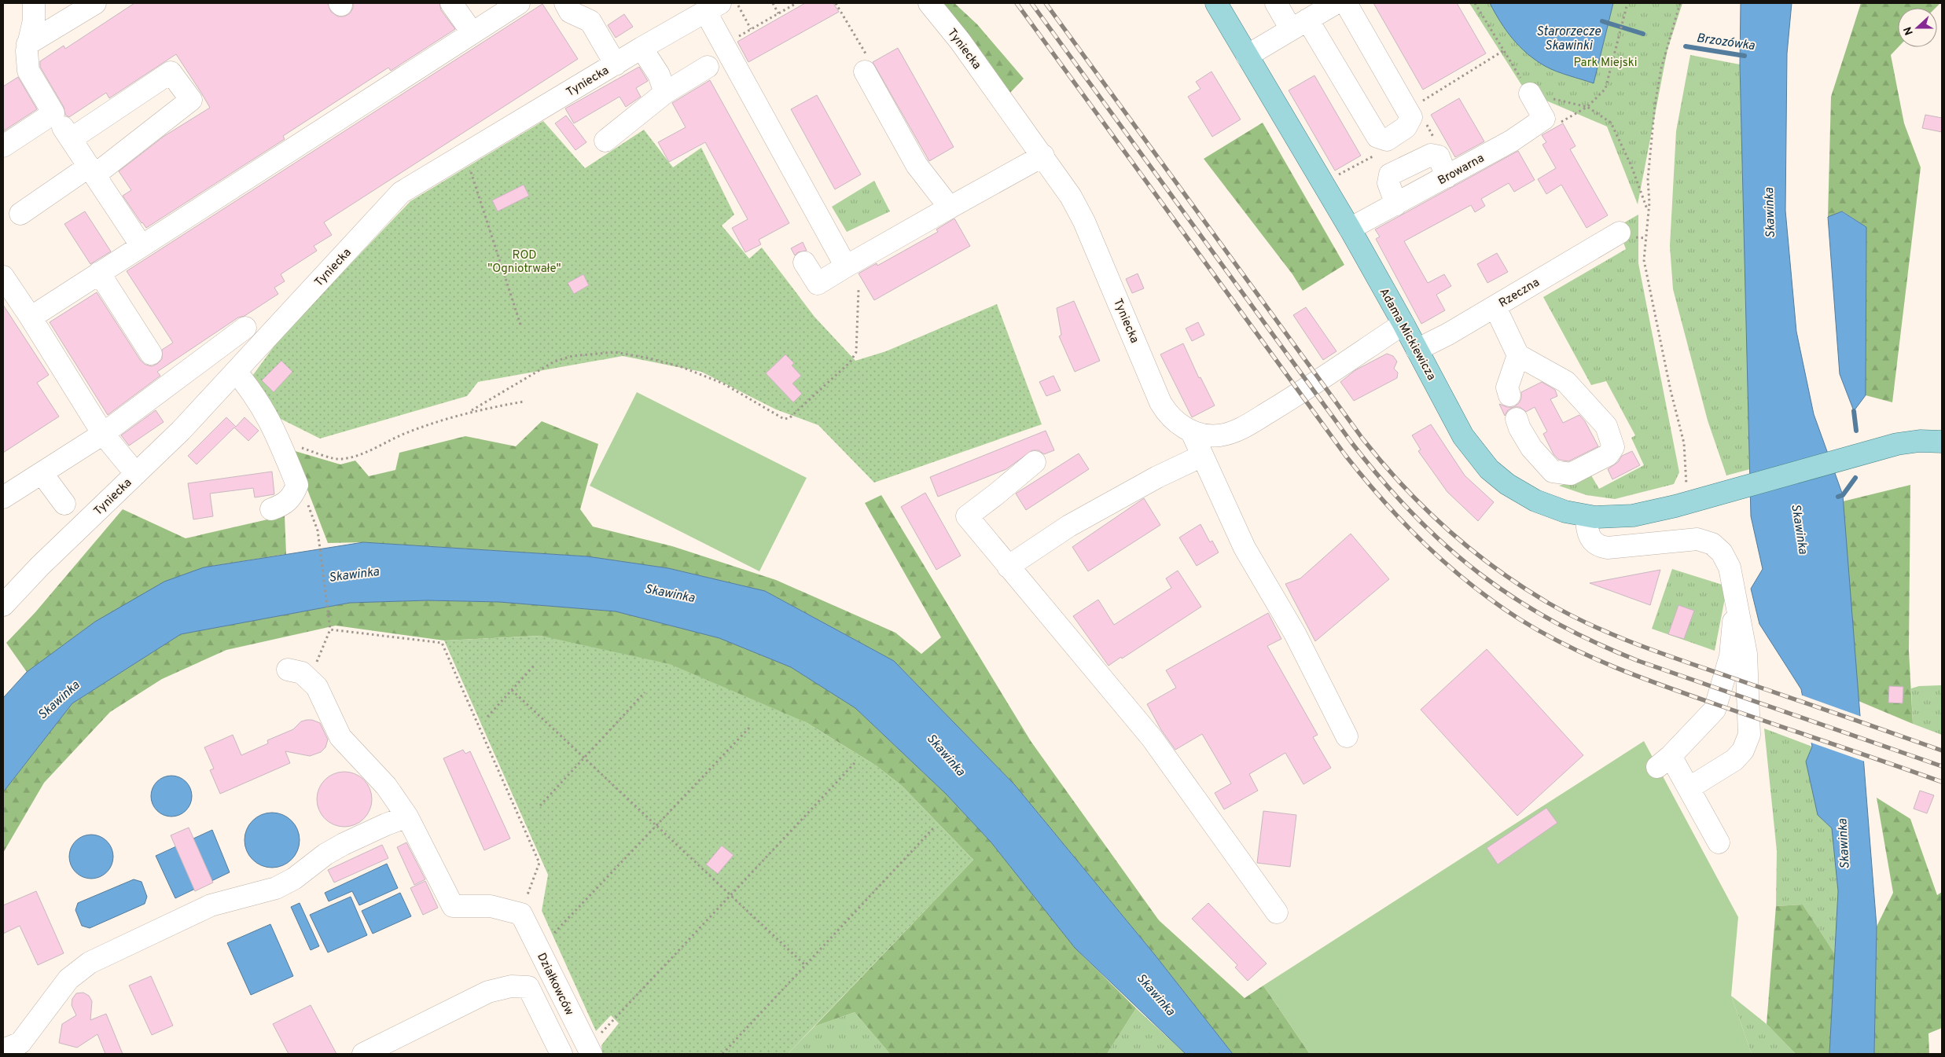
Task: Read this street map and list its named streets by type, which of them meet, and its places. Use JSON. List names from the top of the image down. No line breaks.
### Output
{"streets":{"main road":["Adama Mickiewicza"],"street":["Tyniecka","Browarna","Rzeczna","Działkowców"]},"crossings":[["Tyniecka","Adama Mickiewicza"],["Browarna","Adama Mickiewicza"],["Rzeczna","Adama Mickiewicza"]],"water":["Starorzecze Skawinki","Brzozówka","Skawinka"],"parks":["Park Miejski","ROD \"Ogniotrwałe\""],"north":"left"}
